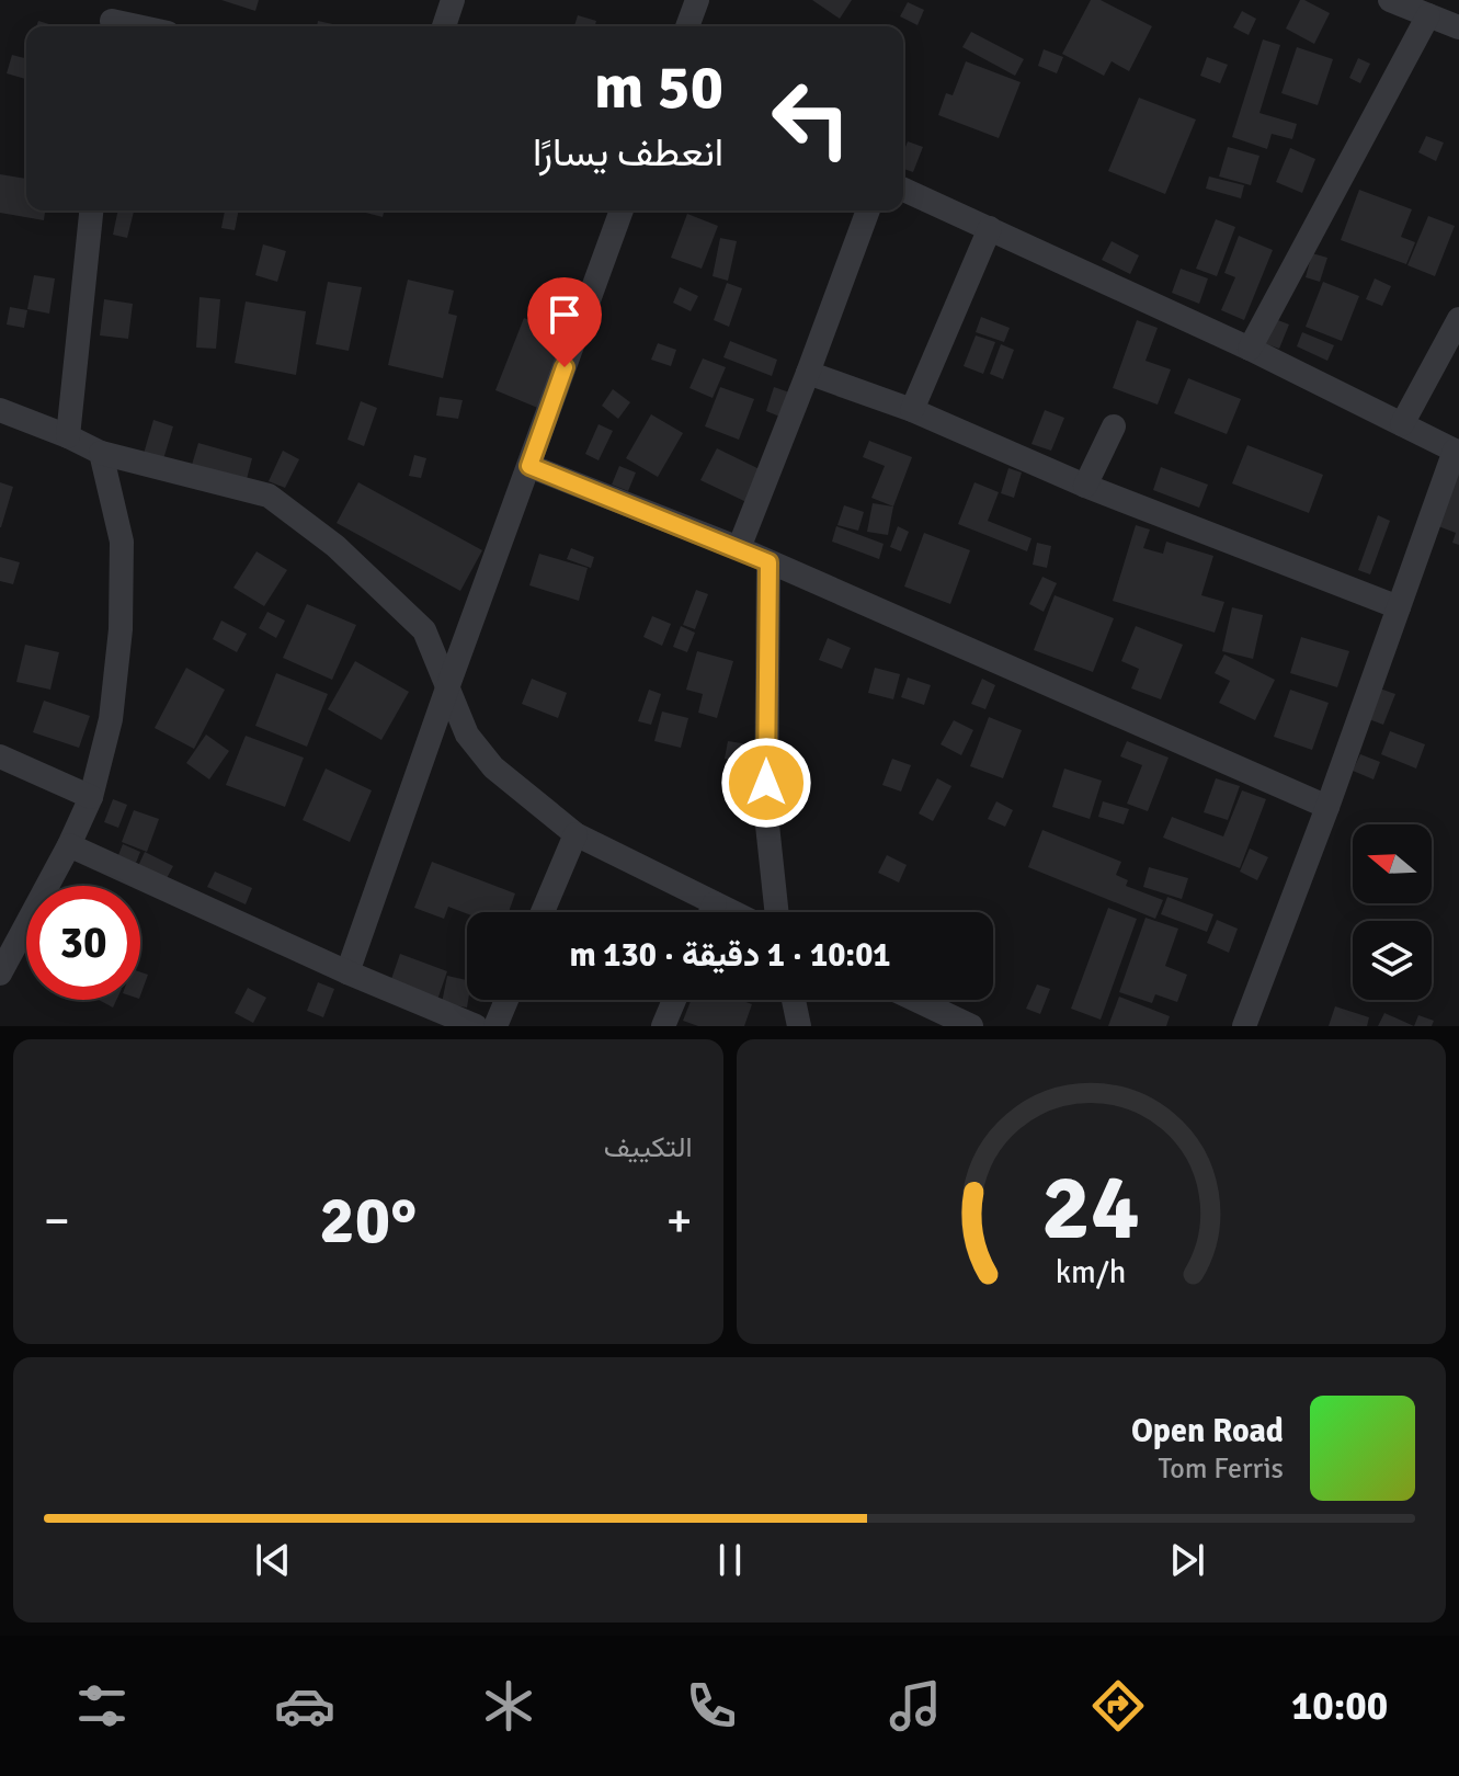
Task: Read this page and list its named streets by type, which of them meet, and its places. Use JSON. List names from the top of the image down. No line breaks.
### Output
{"north":"left","page":{"turn":["50 m","انعطف يسارًا"],"limit":"30","trip":"10:01 · 1 دقيقة · 130 m","tile":"التكييف","heat":["−","20°","+"],"song":["Open Road","Tom Ferris"],"tabs":"10:00","gauge":["24","km/h"]}}
